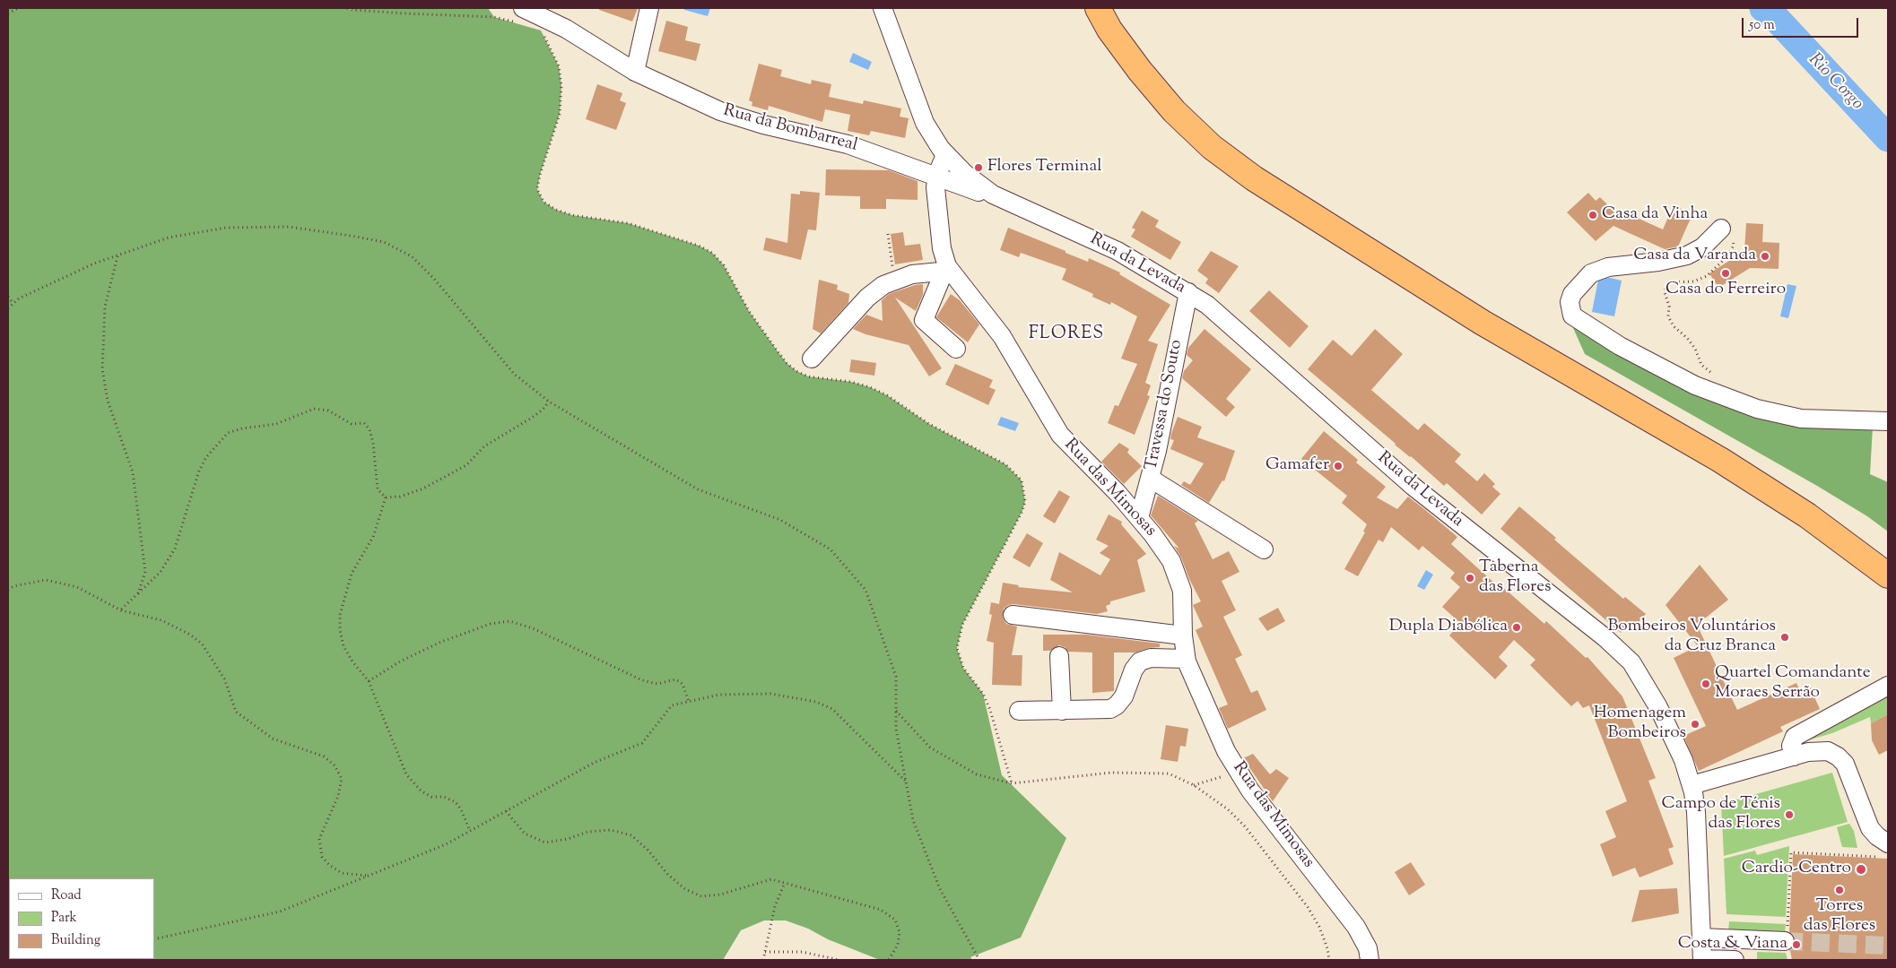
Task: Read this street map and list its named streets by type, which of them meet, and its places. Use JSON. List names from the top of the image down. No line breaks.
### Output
{"streets":{"street":["Rua da Bombarreal","Rua da Levada","Travessa do Souto","Rua das Mimosas"]},"crossings":[["Rua da Bombarreal","Rua da Levada"],["Rua da Bombarreal","Rua das Mimosas"],["Rua da Levada","Travessa do Souto"],["Rua da Levada","Rua das Mimosas"],["Travessa do Souto","Rua das Mimosas"]],"districts":["FLORES"],"water":["Rio Corgo"],"places":["Flores Terminal","Casa da Vinha","Casa da Varanda","Casa do Ferreiro","Gamafer","Taberna das Flores","Dupla Diabólica","Bombeiros Voluntários da Cruz Branca","Quartel Comandante Moraes Serrão","Homenagem Bombeiros","Campo de Ténis das Flores","Cardio-Centro","Torres das Flores","Costa & Viana"],"legend":["Road","Park","Building"],"scale_bar":"50 m"}
